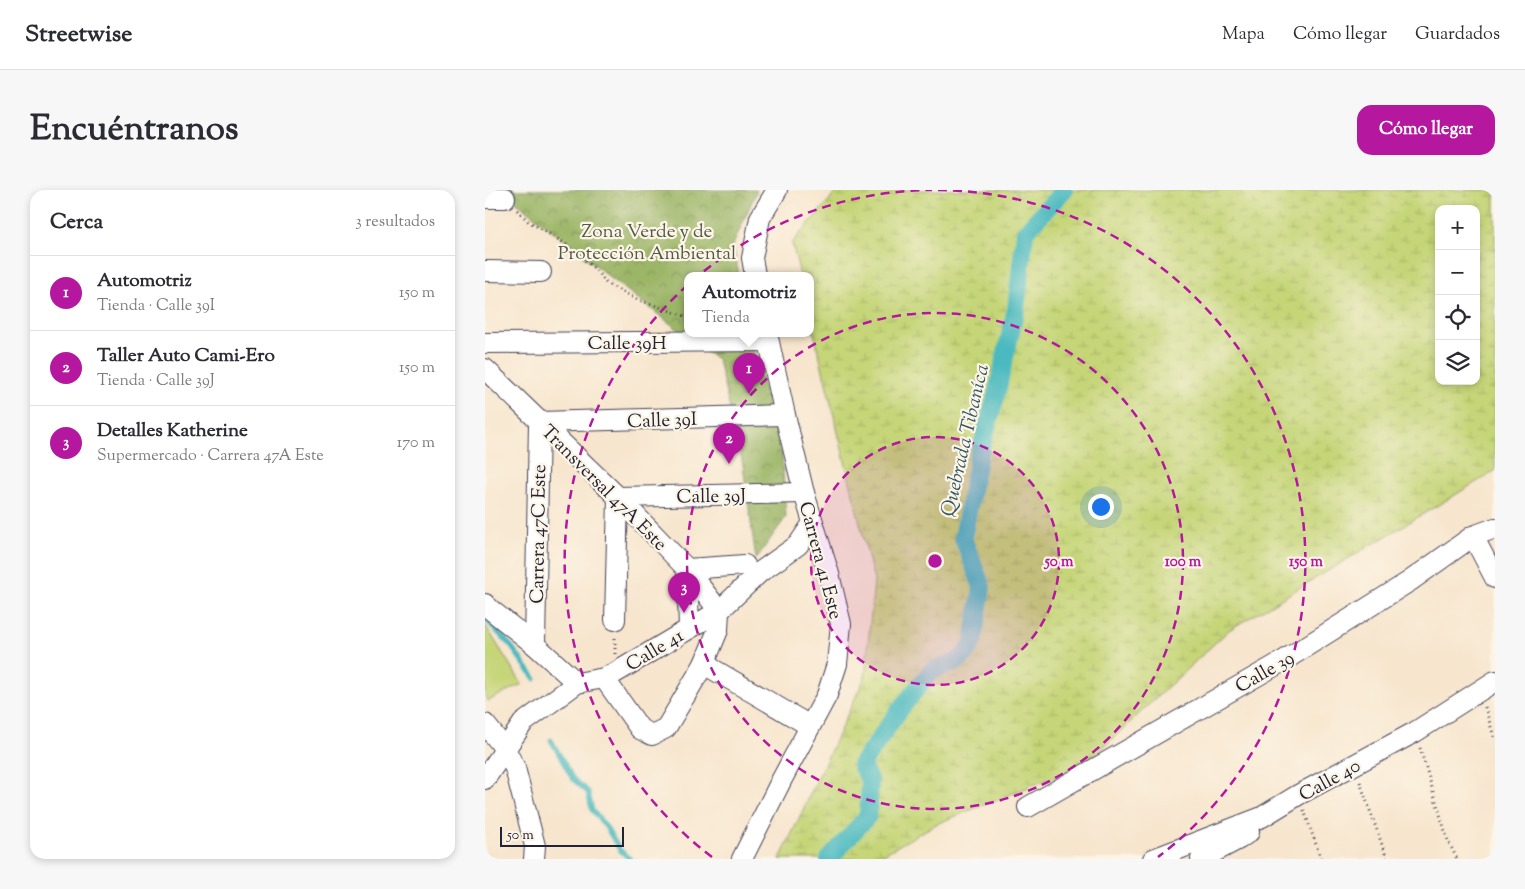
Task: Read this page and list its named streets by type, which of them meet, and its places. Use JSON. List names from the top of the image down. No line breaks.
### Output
{"streets":{"street":["Calle 39H","Calle 39I","Transversal 47A Este","Calle 39J","Carrera 47C Este","Carrera 41 Este","Calle 41","Calle 39","Calle 40"]},"crossings":[["Calle 39H","Carrera 41 Este"],["Calle 39I","Transversal 47A Este"],["Calle 39I","Carrera 47C Este"],["Calle 39I","Carrera 41 Este"],["Transversal 47A Este","Calle 39J"],["Transversal 47A Este","Carrera 47C Este"],["Transversal 47A Este","Calle 41"],["Calle 39J","Carrera 41 Este"],["Carrera 41 Este","Calle 41"]],"water":["Quebrada Tibaníca"],"parks":["Zona Verde y de Protección Ambiental"],"scale_bar":"50 m","page":{"header":"Streetwise","nav":["Mapa","Cómo llegar","Guardados"],"title":"Encuéntranos","buttons":"Cómo llegar","heading":["Cerca","3 resultados"],"map_buttons":["+","−"],"list":[{"mark":"1","name":"Automotriz","note":"Tienda · Calle 39I","value":"150 m"},{"mark":"2","name":"Taller Auto Cami-Ero","note":"Tienda · Calle 39J","value":"150 m"},{"mark":"3","name":"Detalles Katherine","note":"Supermercado · Carrera 47A Este","value":"170 m"}],"popup":["Automotriz","Tienda"],"pins":["1","2","3"],"scale":"50 m"},"rings":["50 m","100 m","150 m"]}
